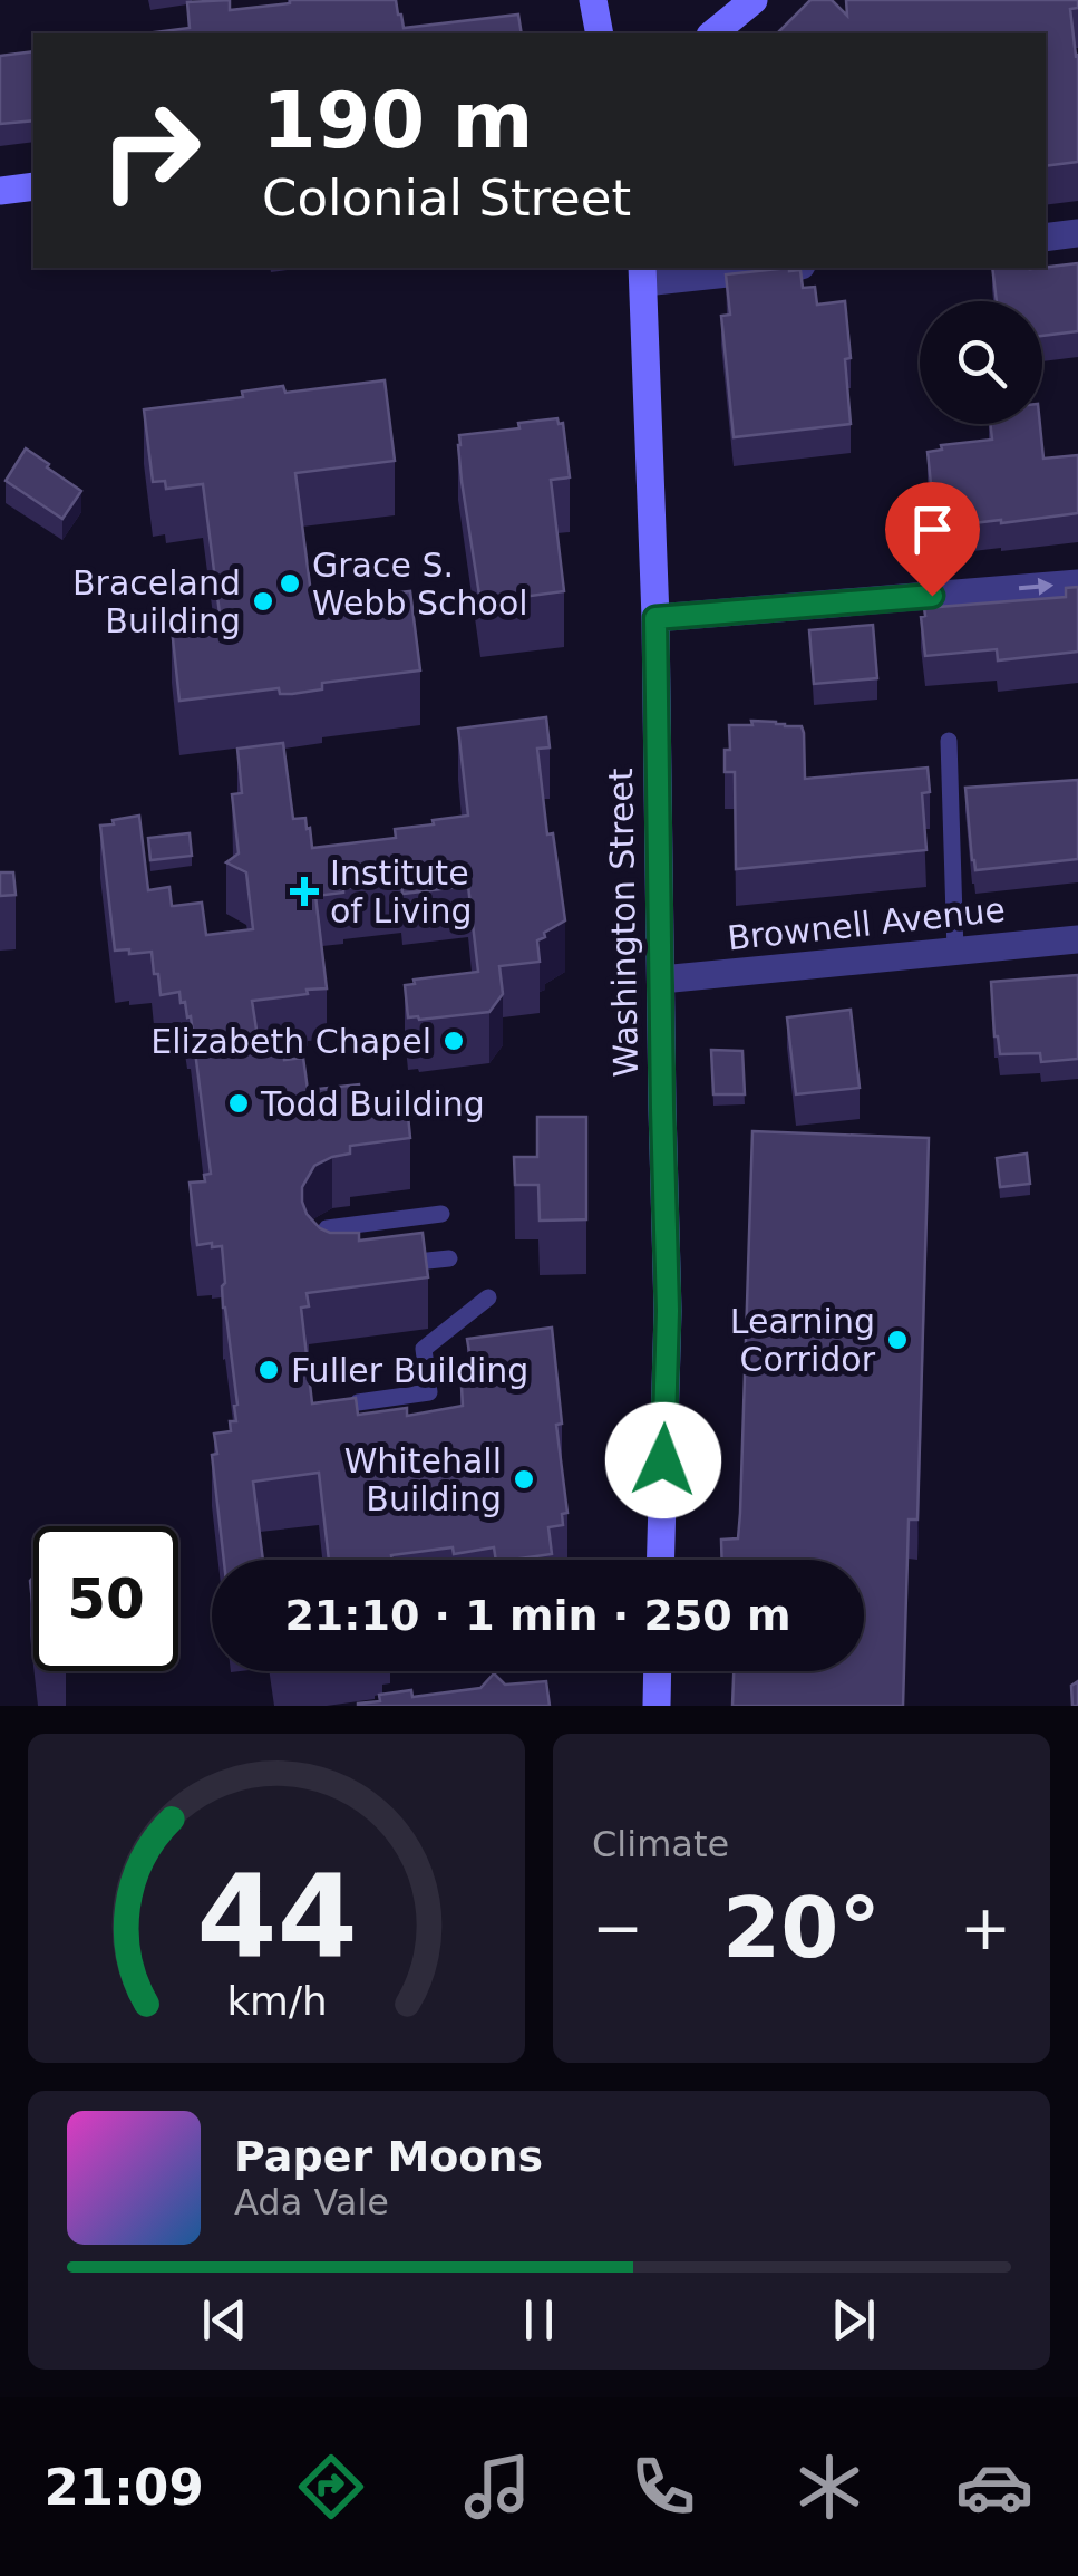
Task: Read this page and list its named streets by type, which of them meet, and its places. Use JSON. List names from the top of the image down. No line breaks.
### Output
{"streets":{"main road":["Washington Street"],"street":["Brownell Avenue"]},"crossings":[["Washington Street","Brownell Avenue"]],"places":{"other":["Grace S. Webb School","Braceland Building","Elizabeth Chapel","Todd Building","Learning Corridor","Fuller Building","Whitehall Building"],"health":["Institute of Living"]},"page":{"turn":["190 m","Colonial Street"],"limit":"50","trip":"21:10 · 1 min · 250 m","tile":"Climate","heat":["−","20°","+"],"song":["Paper Moons","Ada Vale"],"tabs":"21:09","gauge":["44","km/h"]}}
